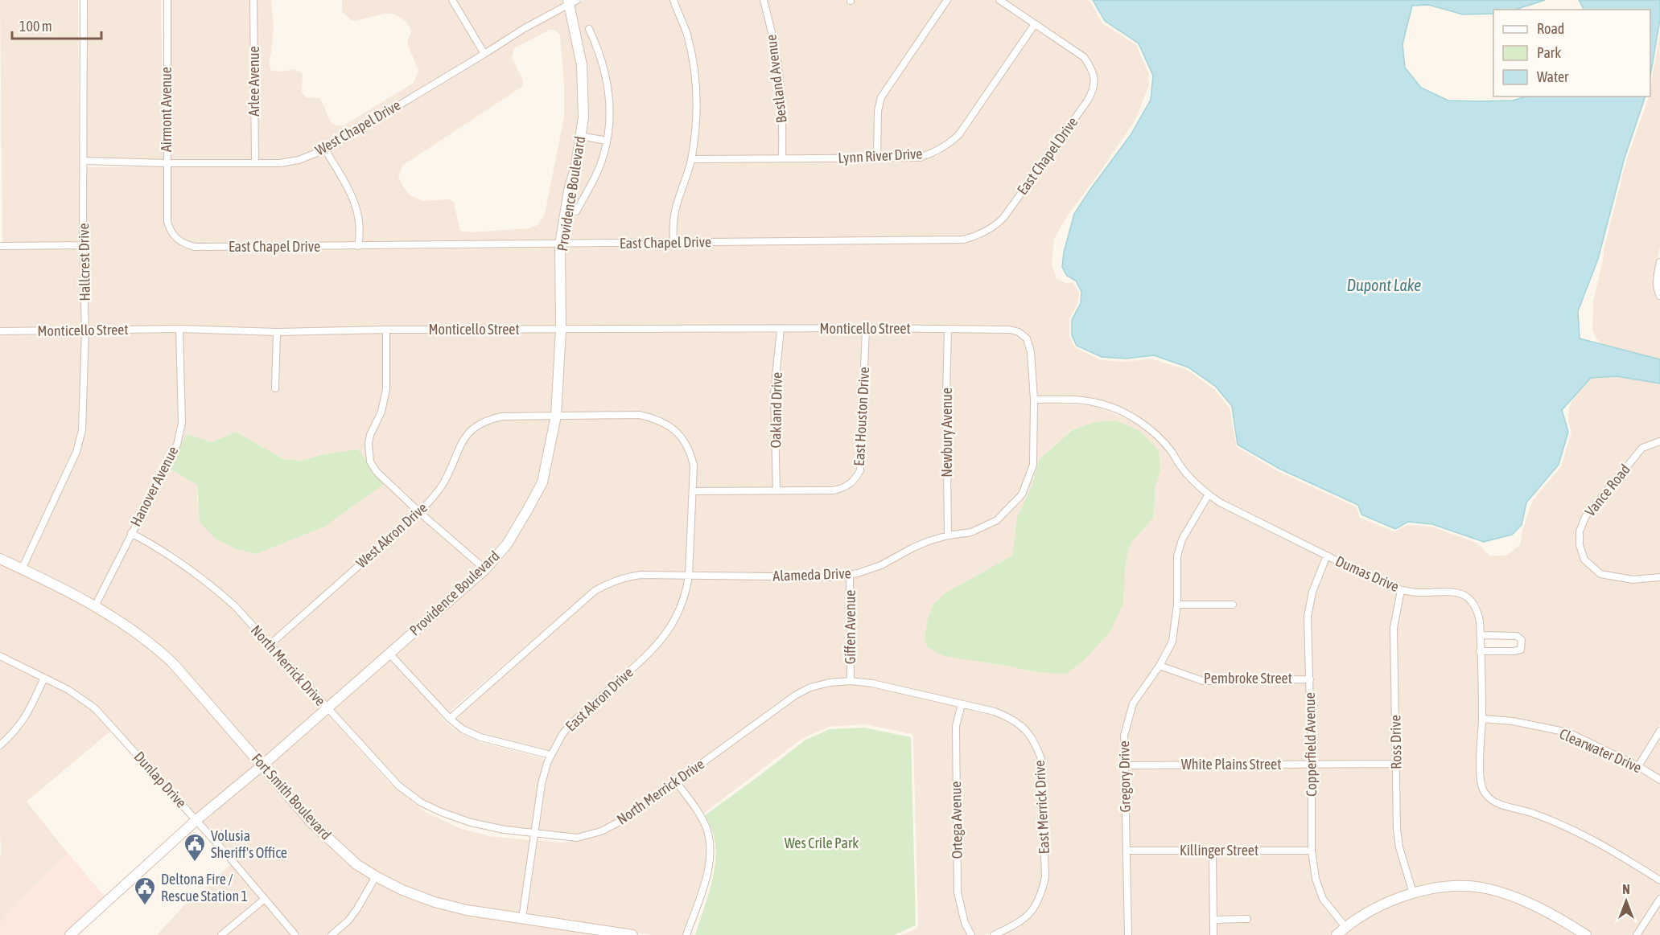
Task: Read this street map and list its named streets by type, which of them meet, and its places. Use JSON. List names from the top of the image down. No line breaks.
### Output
{"streets":{"main road":["Providence Boulevard","Fort Smith Boulevard"],"street":["Bestland Avenue","Arlee Avenue","Airmont Avenue","West Chapel Drive","Lynn River Drive","East Chapel Drive","Hallcrest Drive","Monticello Street","Oakland Drive","East Houston Drive","Newbury Avenue","Hanover Avenue","Vance Road","West Akron Drive","Dumas Drive","Alameda Drive","Giffen Avenue","North Merrick Drive","Pembroke Street","East Akron Drive","Ross Drive","Copperfield Avenue","Clearwater Drive","White Plains Street","Gregory Drive","Dunlap Drive","East Merrick Drive","Ortega Avenue","Killinger Street"]},"crossings":[["Bestland Avenue","Lynn River Drive"],["Arlee Avenue","West Chapel Drive"],["Airmont Avenue","West Chapel Drive"],["Airmont Avenue","East Chapel Drive"],["West Chapel Drive","Providence Boulevard"],["West Chapel Drive","Hallcrest Drive"],["Lynn River Drive","East Chapel Drive"],["East Chapel Drive","Providence Boulevard"],["Providence Boulevard","Monticello Street"],["Providence Boulevard","West Akron Drive"],["Providence Boulevard","North Merrick Drive"],["Providence Boulevard","Dunlap Drive"],["Providence Boulevard","Fort Smith Boulevard"],["Hallcrest Drive","Monticello Street"],["Hallcrest Drive","Fort Smith Boulevard"],["Monticello Street","Oakland Drive"],["Monticello Street","East Houston Drive"],["Monticello Street","Newbury Avenue"],["Monticello Street","Hanover Avenue"],["Monticello Street","Alameda Drive"],["Oakland Drive","East Houston Drive"],["East Houston Drive","West Akron Drive"],["East Houston Drive","East Akron Drive"],["Newbury Avenue","Alameda Drive"],["Hanover Avenue","North Merrick Drive"],["Hanover Avenue","Fort Smith Boulevard"],["West Akron Drive","North Merrick Drive"],["West Akron Drive","East Akron Drive"],["Dumas Drive","Alameda Drive"],["Dumas Drive","Ross Drive"],["Dumas Drive","Copperfield Avenue"],["Dumas Drive","Clearwater Drive"],["Dumas Drive","Gregory Drive"],["Alameda Drive","Giffen Avenue"],["Alameda Drive","East Akron Drive"],["Giffen Avenue","North Merrick Drive"],["North Merrick Drive","East Akron Drive"],["North Merrick Drive","East Merrick Drive"],["North Merrick Drive","Ortega Avenue"],["Pembroke Street","Copperfield Avenue"],["Pembroke Street","Gregory Drive"],["East Akron Drive","Fort Smith Boulevard"],["Ross Drive","White Plains Street"],["Copperfield Avenue","White Plains Street"],["Copperfield Avenue","Killinger Street"],["White Plains Street","Gregory Drive"],["Gregory Drive","Killinger Street"],["East Merrick Drive","Ortega Avenue"]],"water":["Dupont Lake"],"parks":["Wes Crile Park"],"places":{"public building":["Volusia Sheriff's Office","Deltona Fire / Rescue Station 1"]},"legend":["Road","Park","Water"],"scale_bar":"100 m","north":"top"}
